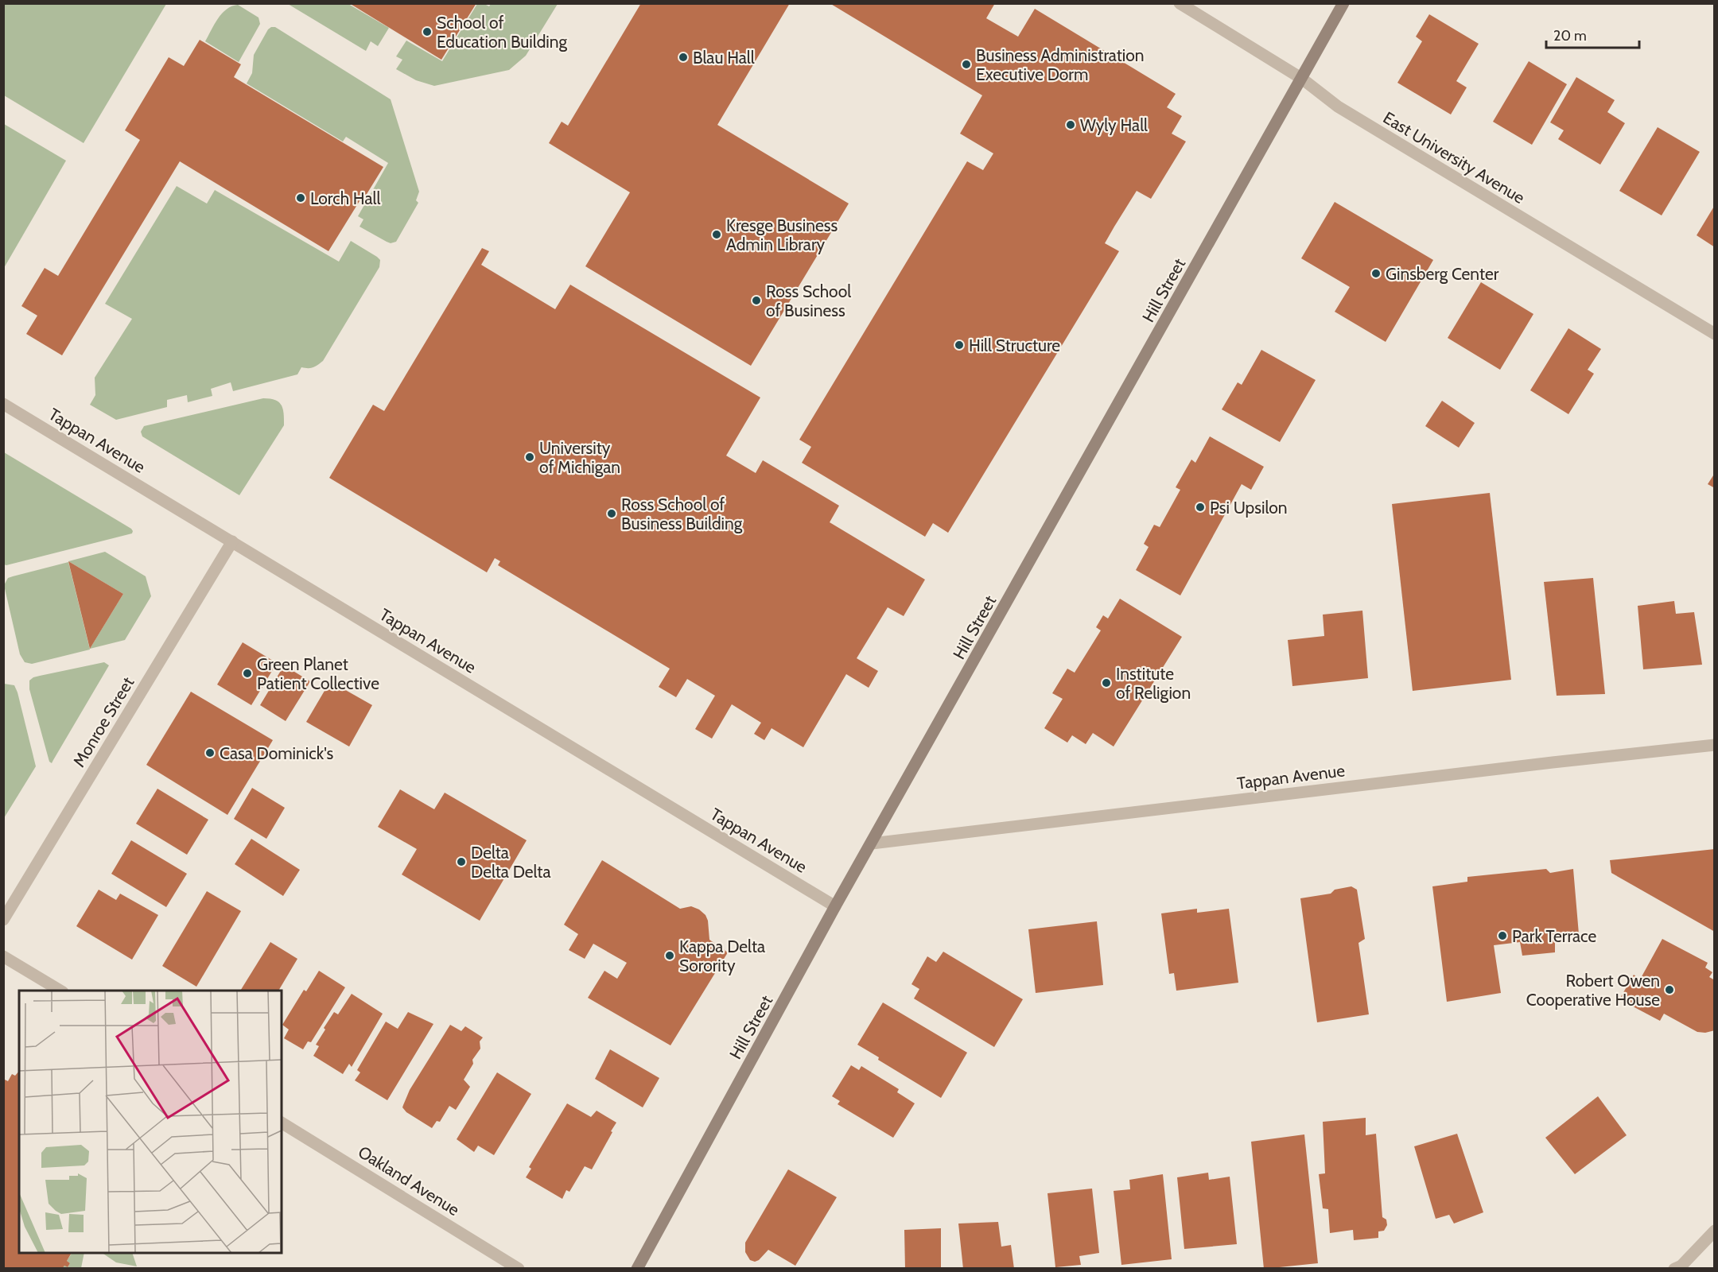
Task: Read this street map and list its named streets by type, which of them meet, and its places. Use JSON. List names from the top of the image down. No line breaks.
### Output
{"streets":{"street":["East University Avenue","Hill Street","Tappan Avenue","Monroe Street","Oakland Avenue"]},"crossings":[["East University Avenue","Hill Street"],["Hill Street","Tappan Avenue"],["Tappan Avenue","Monroe Street"]],"places":["School of Education Building","Blau Hall","Business Administration Executive Dorm","Wyly Hall","Lorch Hall","Kresge Business Admin Library","Ginsberg Center","Ross School of Business","Hill Structure","University of Michigan","Psi Upsilon","Ross School of Business Building","Green Planet Patient Collective","Institute of Religion","Casa Dominick's","Delta Delta Delta","Park Terrace","Kappa Delta Sorority","Robert Owen Cooperative House"],"scale_bar":"20 m"}
